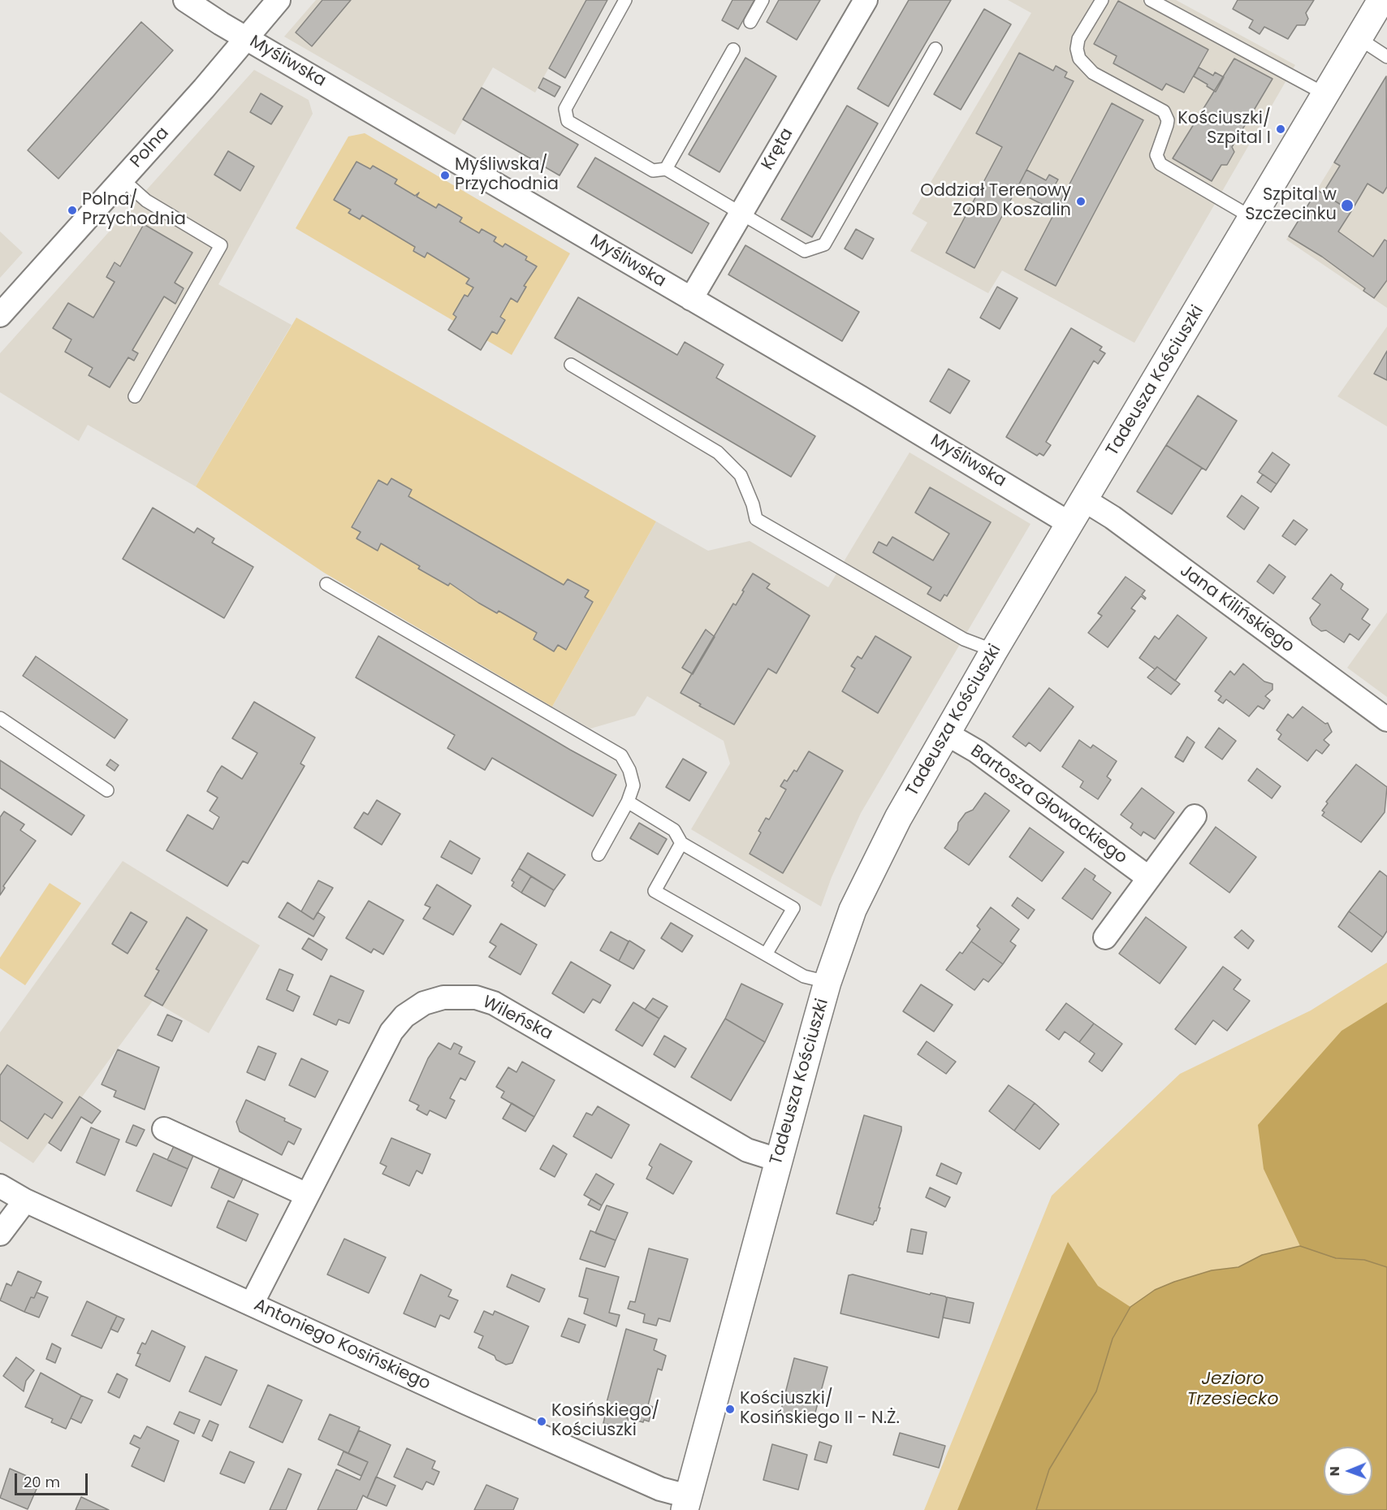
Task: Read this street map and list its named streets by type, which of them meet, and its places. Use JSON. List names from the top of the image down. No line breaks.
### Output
{"streets":{"street":["Myśliwska","Polna","Kręta","Tadeusza Kościuszki","Jana Kilińskiego","Bartosza Głowackiego","Wileńska","Antoniego Kosińskiego"]},"crossings":[["Myśliwska","Polna"],["Myśliwska","Kręta"],["Myśliwska","Tadeusza Kościuszki"],["Tadeusza Kościuszki","Jana Kilińskiego"],["Tadeusza Kościuszki","Bartosza Głowackiego"],["Tadeusza Kościuszki","Wileńska"],["Tadeusza Kościuszki","Antoniego Kosińskiego"],["Wileńska","Antoniego Kosińskiego"]],"water":["Jezioro Trzesiecko"],"places":["Kościuszki/ Szpital I","Myśliwska/ Przychodnia","Oddział Terenowy ZORD Koszalin","Szpital w Szczecinku","Polna/ Przychodnia","Kościuszki/ Kosińskiego II - N.Ż.","Kosińskiego/ Kościuszki"],"scale_bar":"20 m","north":"left"}
